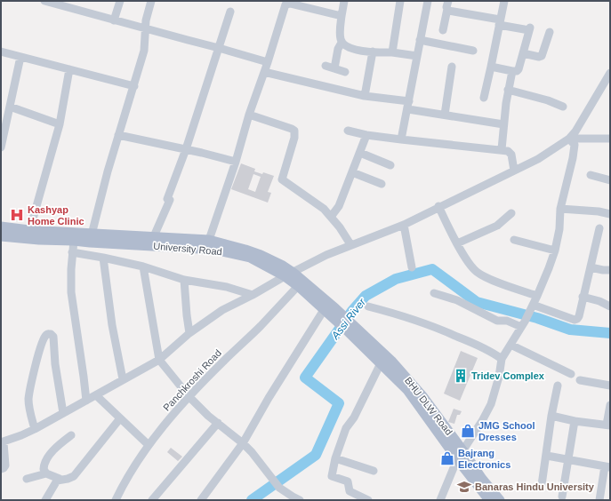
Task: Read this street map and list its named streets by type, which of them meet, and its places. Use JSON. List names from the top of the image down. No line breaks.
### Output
{"streets":{"main road":["University Road","BHU DLW Road"],"street":["Panchkroshi Road"]},"crossings":[["University Road","Panchkroshi Road"],["University Road","BHU DLW Road"]],"water":["Assi River"],"places":{"hospital":["Kashyap Home Clinic"],"building":["Tridev Complex"],"shop":["JMG School Dresses","Bajrang Electronics"],"school or university":["Banaras Hindu University"]}}
